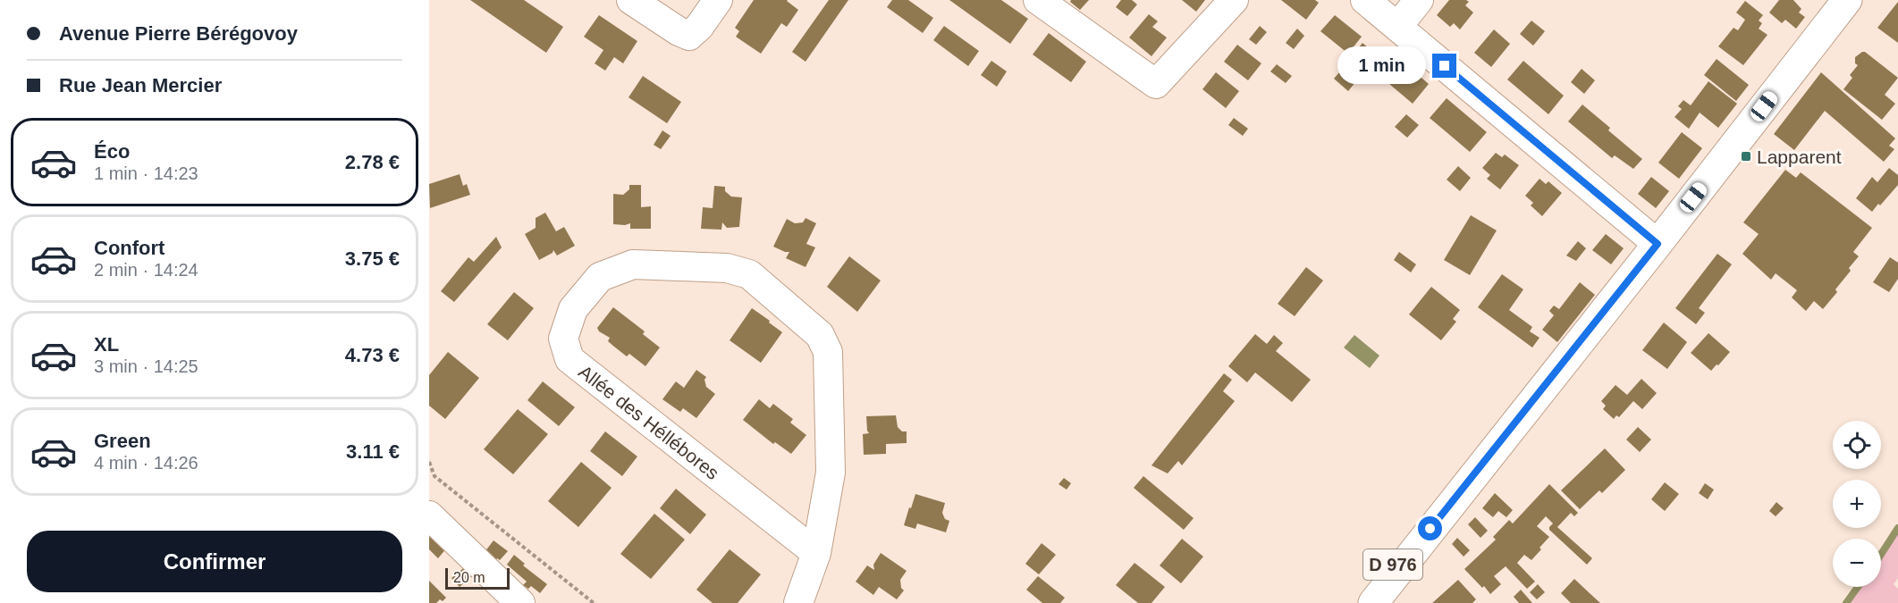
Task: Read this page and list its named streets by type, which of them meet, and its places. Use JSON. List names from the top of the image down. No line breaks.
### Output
{"streets":{"main road":["D 976"],"street":["Allée des Héllébores"]},"places":{"transit":["Lapparent"]},"scale_bar":"20 m","page":{"banner":["Avenue Pierre Bérégovoy","Rue Jean Mercier"],"bubble":"1 min","list":[{"name":"Éco","note":"1 min · 14:23","value":"2.78 €"},{"name":"Confort","note":"2 min · 14:24","value":"3.75 €"},{"name":"XL","note":"3 min · 14:25","value":"4.73 €"},{"name":"Green","note":"4 min · 14:26","value":"3.11 €"}],"map_buttons":["+","−"],"buttons":"Confirmer","scale":"20 m"}}
